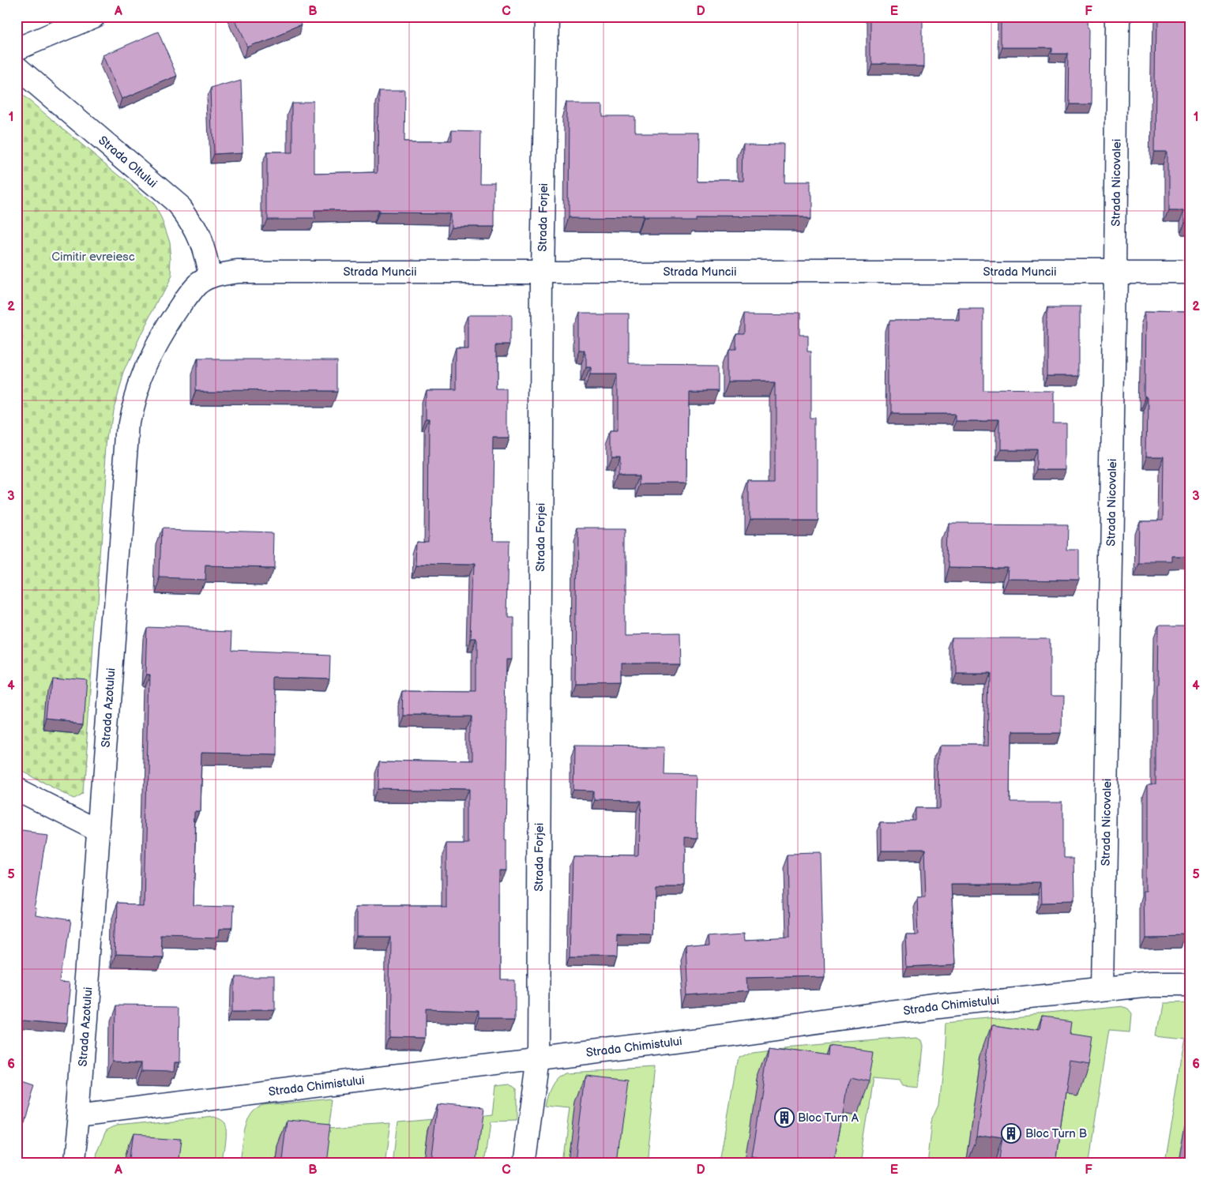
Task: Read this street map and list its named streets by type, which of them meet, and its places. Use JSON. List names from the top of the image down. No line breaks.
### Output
{"streets":{"street":["Strada Oltului","Strada Nicovalei","Strada Forjei","Strada Muncii","Strada Azotului","Strada Chimistului"]},"crossings":[["Strada Oltului","Strada Muncii"],["Strada Oltului","Strada Azotului"],["Strada Nicovalei","Strada Muncii"],["Strada Nicovalei","Strada Chimistului"],["Strada Forjei","Strada Muncii"],["Strada Forjei","Strada Chimistului"],["Strada Muncii","Strada Azotului"],["Strada Azotului","Strada Chimistului"]],"parks":["Cimitir evreiesc"],"places":{"building":["Bloc Turn A","Bloc Turn B"]},"grid":{"columns":["A","B","C","D","E","F"],"rows":["1","2","3","4","5","6"]}}
